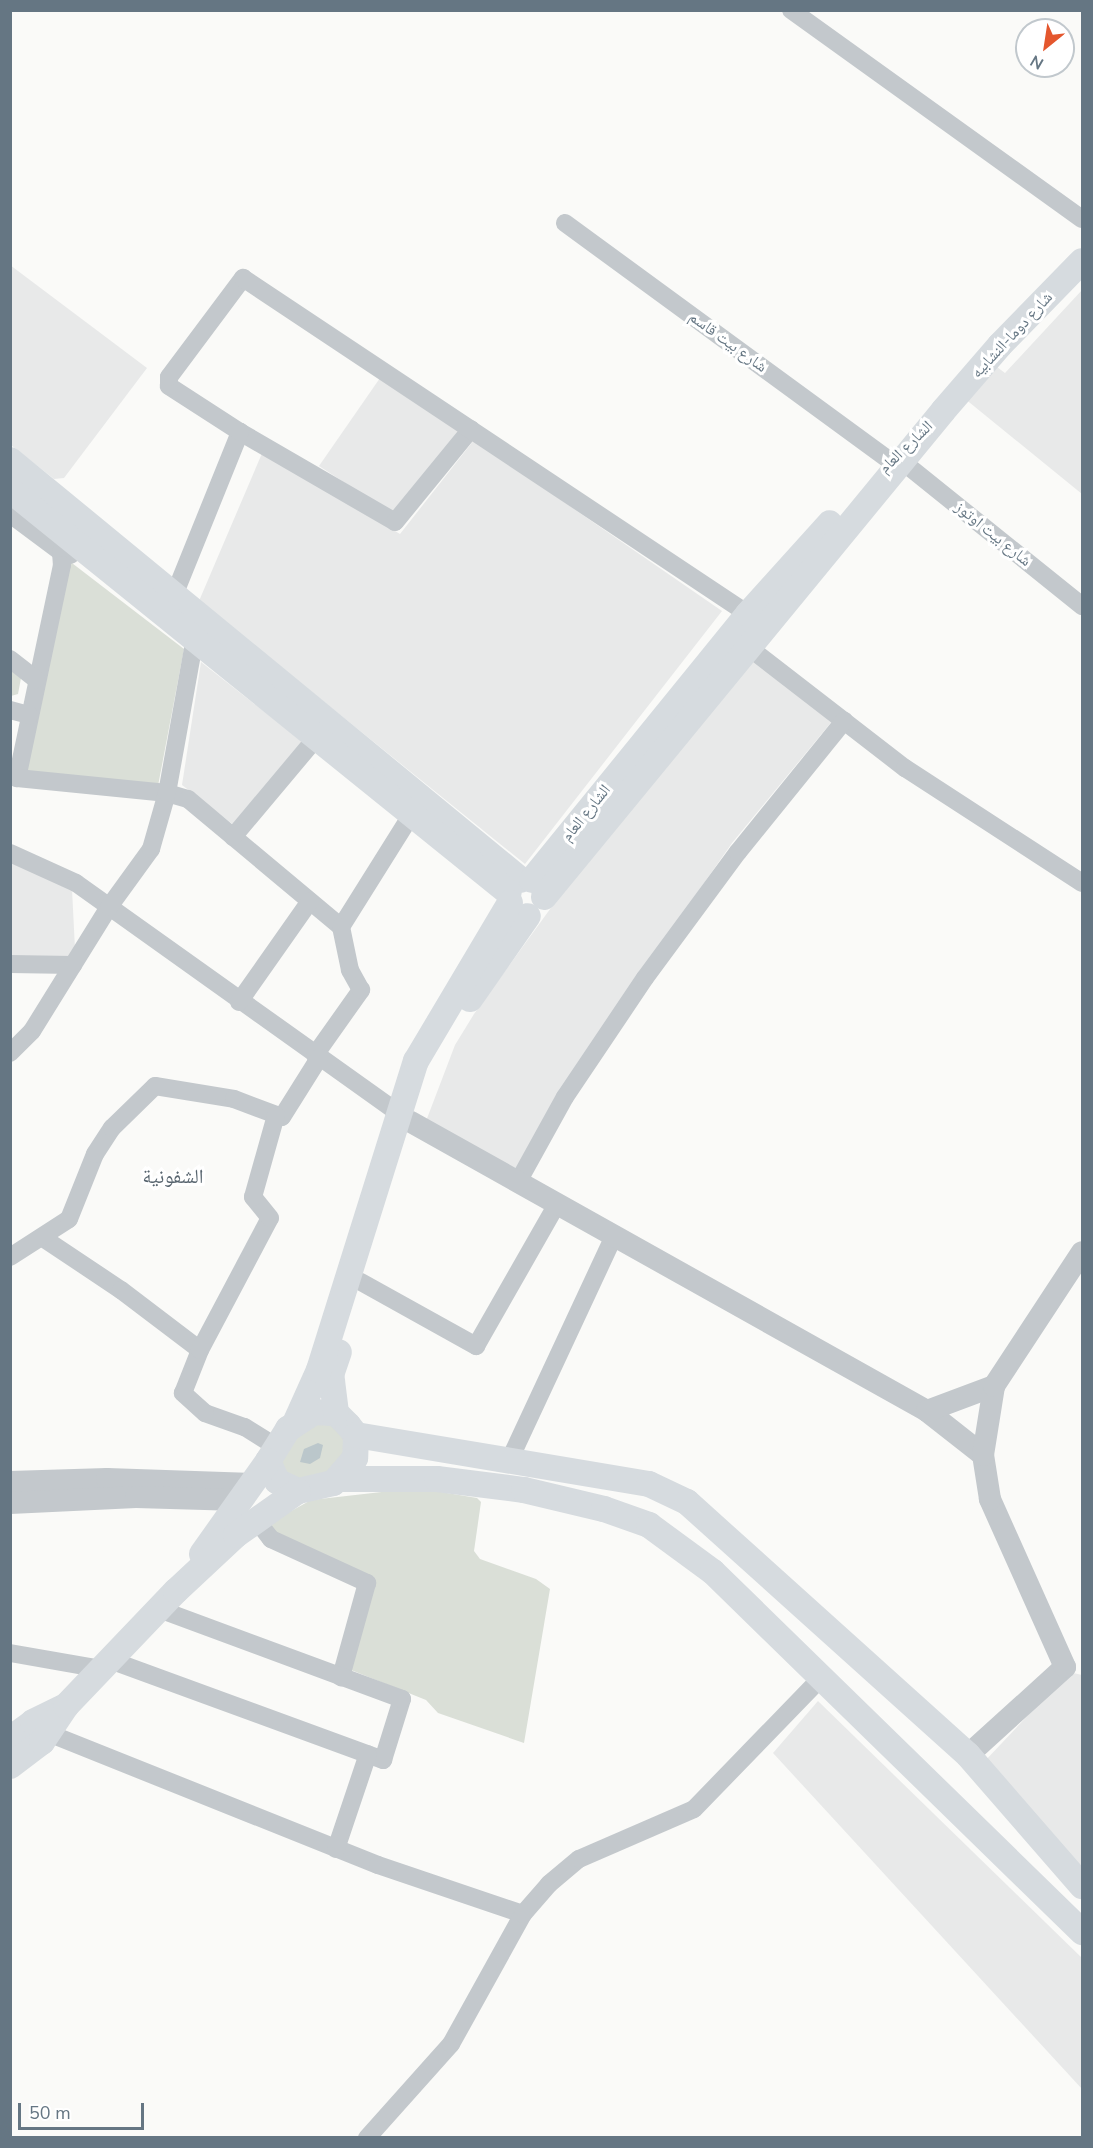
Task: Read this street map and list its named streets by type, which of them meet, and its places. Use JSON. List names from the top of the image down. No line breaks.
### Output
{"streets":{"main road":["شارع دوما-النشابيه","الشارع العام"],"street":["شارع بيت قاسم","شارع بيت اوتوز"]},"crossings":[["شارع دوما-النشابيه","الشارع العام"],["شارع بيت قاسم","الشارع العام"],["شارع بيت قاسم","شارع بيت اوتوز"],["الشارع العام","شارع بيت اوتوز"]],"districts":["الشفونية"],"scale_bar":"50 m","north":"bottom left"}
